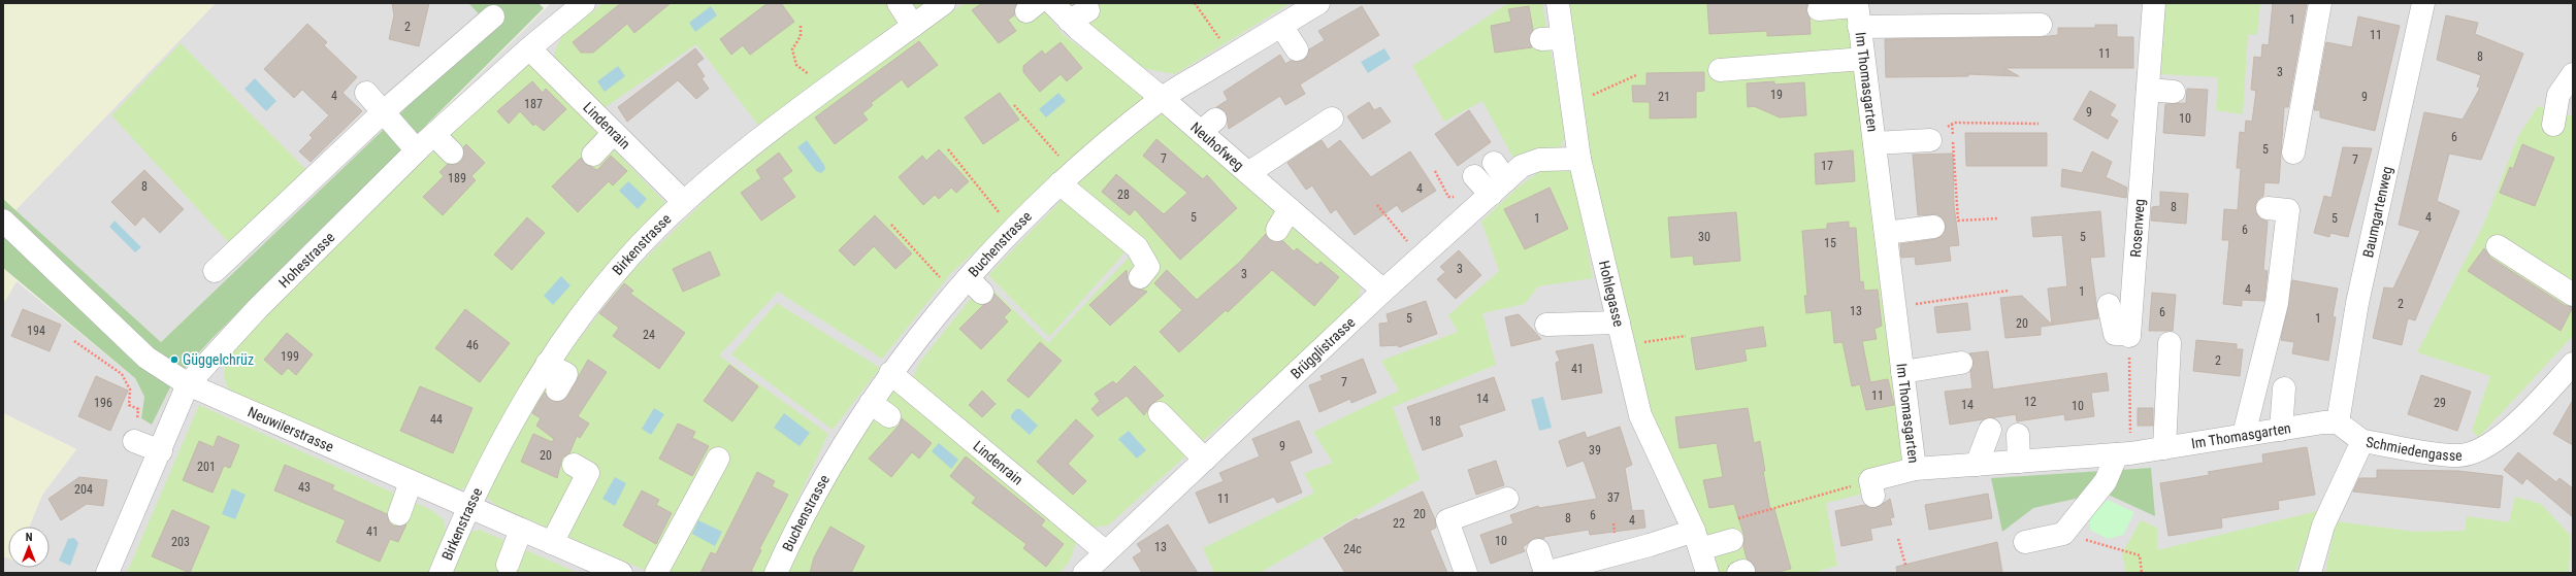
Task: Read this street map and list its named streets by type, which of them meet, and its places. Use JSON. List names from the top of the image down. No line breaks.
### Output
{"streets":{"street":["Im Thomasgarten","Lindenrain","Neuhofweg","Baumgartenweg","Rosenweg","Buchenstrasse","Birkenstrasse","Hohestrasse","Hohlegasse","Brügglistrasse","Neuwilerstrasse","Schmiedengasse"]},"crossings":[["Im Thomasgarten","Baumgartenweg"],["Lindenrain","Buchenstrasse"],["Lindenrain","Birkenstrasse"],["Lindenrain","Hohestrasse"],["Lindenrain","Brügglistrasse"],["Neuhofweg","Buchenstrasse"],["Neuhofweg","Brügglistrasse"],["Birkenstrasse","Neuwilerstrasse"],["Hohestrasse","Neuwilerstrasse"],["Hohlegasse","Brügglistrasse"]],"places":["Güggelchrüz"],"house_numbers":["1","2","11","11","8","3","19","4","21","9","187","9","10","6","5","7","7","17","189","8","4","28","8","5","4","1","5","6","30","5","15","3","3","4","1","2","13","6","5","1","20","194","24","46","199","2","41","7","11","14","12","196","29","14","10","44","18","9","39","20","201","43","204","37","11","20","6","8","4","22","41","10","203","13","24c"],"north":"top"}
